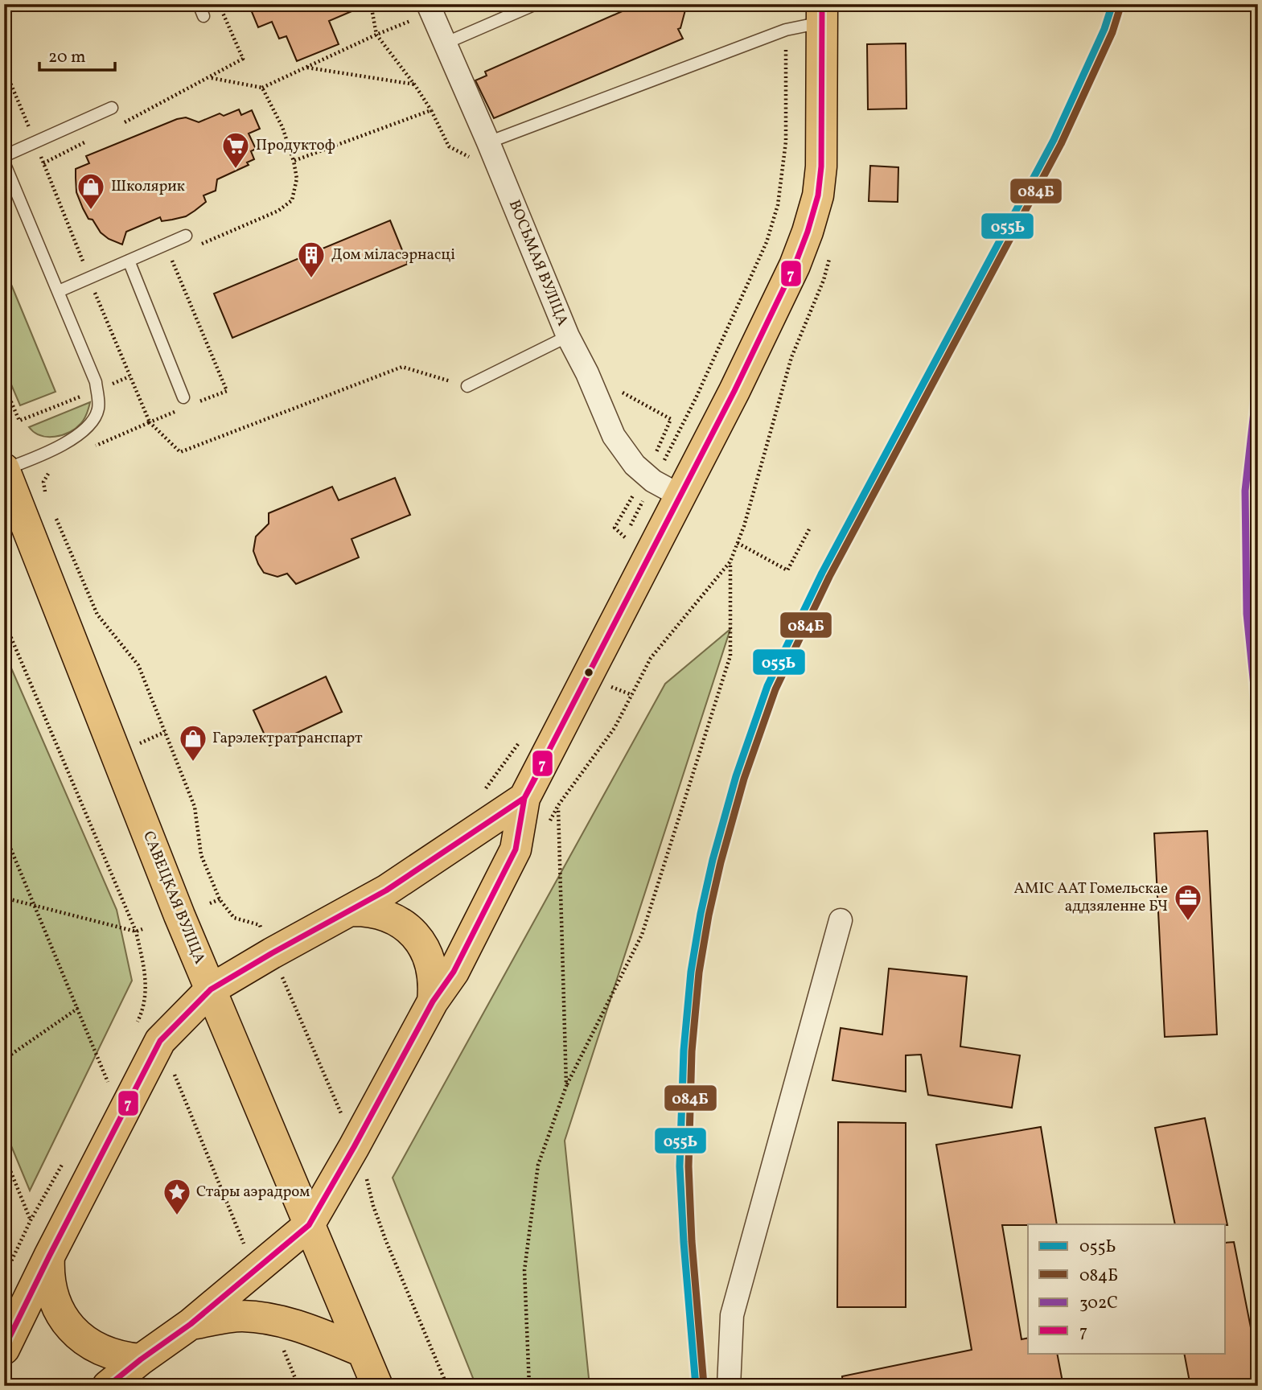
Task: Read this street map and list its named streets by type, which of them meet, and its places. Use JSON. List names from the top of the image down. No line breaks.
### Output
{"streets":{"main road":["САВЕЦКАЯ ВУЛІЦА"],"street":["ВОСЬМАЯ ВУЛІЦА"]},"places":{"supermarket":["Продуктоф"],"shop":["Школярик","Гарэлектратранспарт"],"building":["Дом міласэрнасці"],"office":["АМІС ААТ Гомельскае аддзяленне БЧ"],"place":["Стары аэрадром"]},"lines":["transit line 055Ь","transit line 7","transit line 084Б","transit line 302С"],"legend":["055Ь","084Б","302С","7"],"scale_bar":"20 m"}
